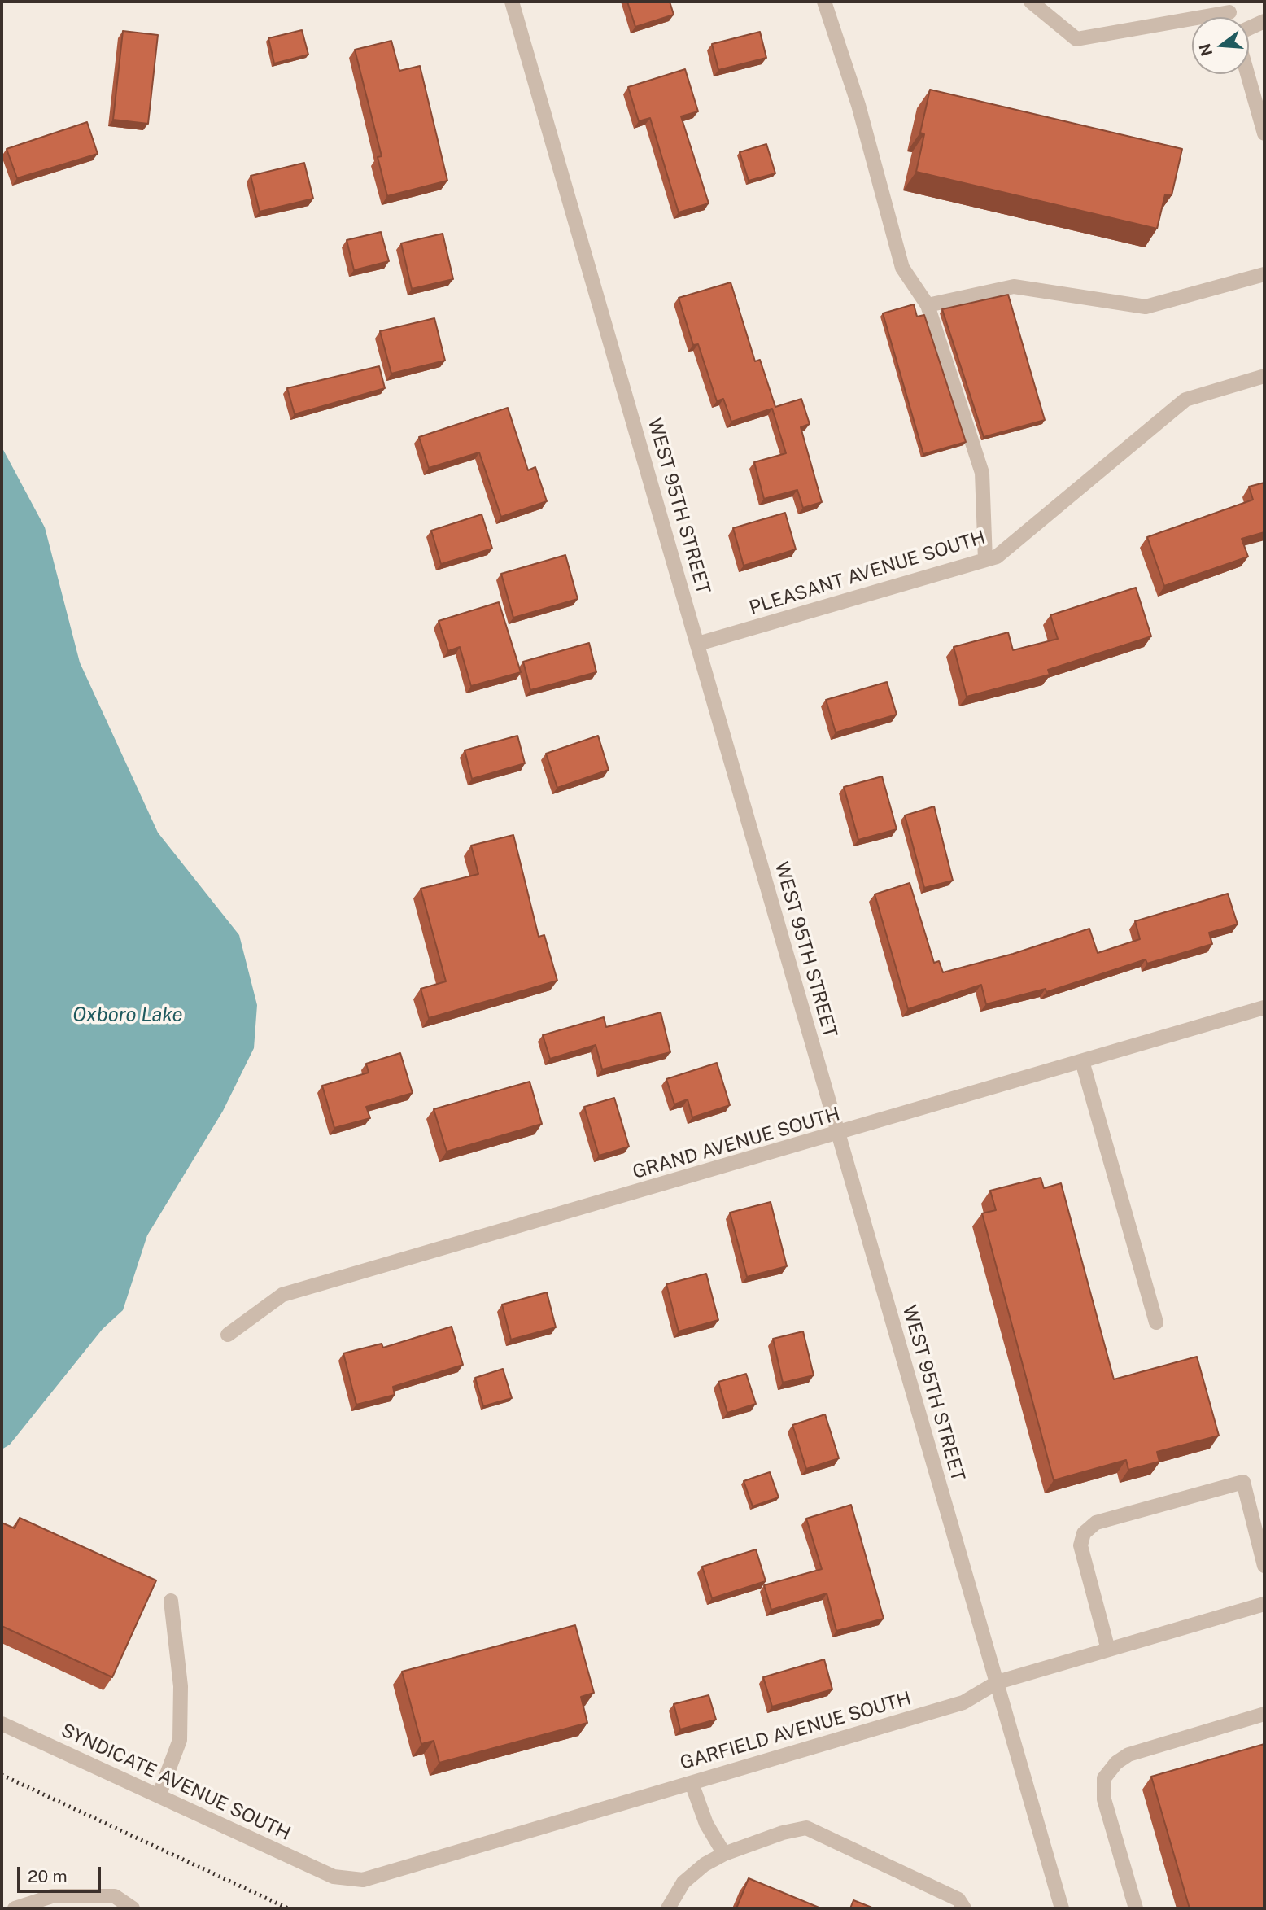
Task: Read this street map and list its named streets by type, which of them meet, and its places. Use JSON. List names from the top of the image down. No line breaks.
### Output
{"streets":{"street":["WEST 95TH STREET","PLEASANT AVENUE SOUTH","GRAND AVENUE SOUTH","GARFIELD AVENUE SOUTH","SYNDICATE AVENUE SOUTH"]},"crossings":[["WEST 95TH STREET","PLEASANT AVENUE SOUTH"],["WEST 95TH STREET","GRAND AVENUE SOUTH"],["WEST 95TH STREET","GARFIELD AVENUE SOUTH"],["GARFIELD AVENUE SOUTH","SYNDICATE AVENUE SOUTH"]],"water":["Oxboro Lake"],"scale_bar":"20 m","north":"left"}
